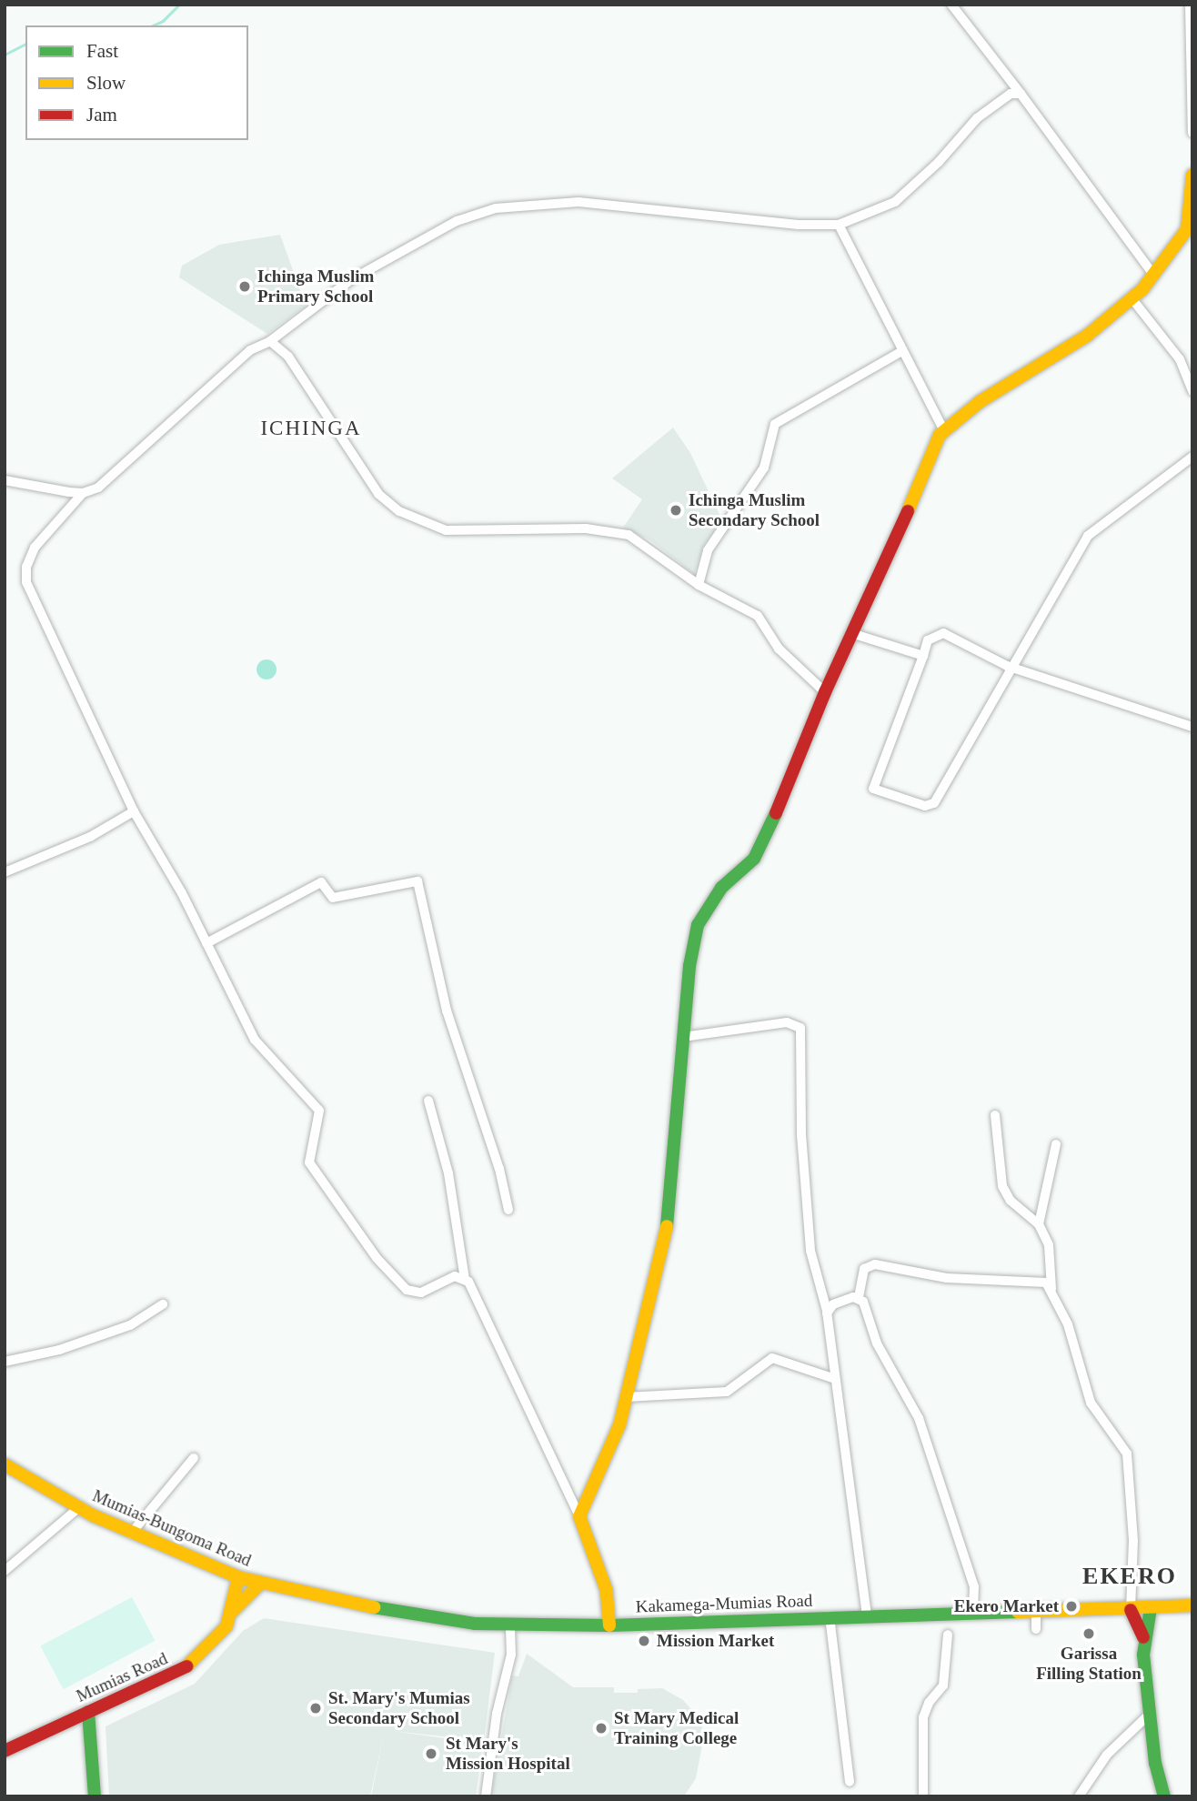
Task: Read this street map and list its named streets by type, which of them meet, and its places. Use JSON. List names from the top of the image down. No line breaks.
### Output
{"streets":{"main road":["Mumias-Bungoma Road","Kakamega-Mumias Road","Mumias Road"]},"crossings":[["Mumias-Bungoma Road","Kakamega-Mumias Road"],["Mumias-Bungoma Road","Mumias Road"],["Kakamega-Mumias Road","Mumias Road"]],"districts":["ICHINGA","EKERO"],"places":["Ichinga Muslim Primary School","Ichinga Muslim Secondary School","Ekero Market","Garissa Filling Station","Mission Market","St. Mary's Mumias Secondary School","St Mary Medical Training College","St Mary's Mission Hospital"],"legend":["Fast","Slow","Jam"]}
